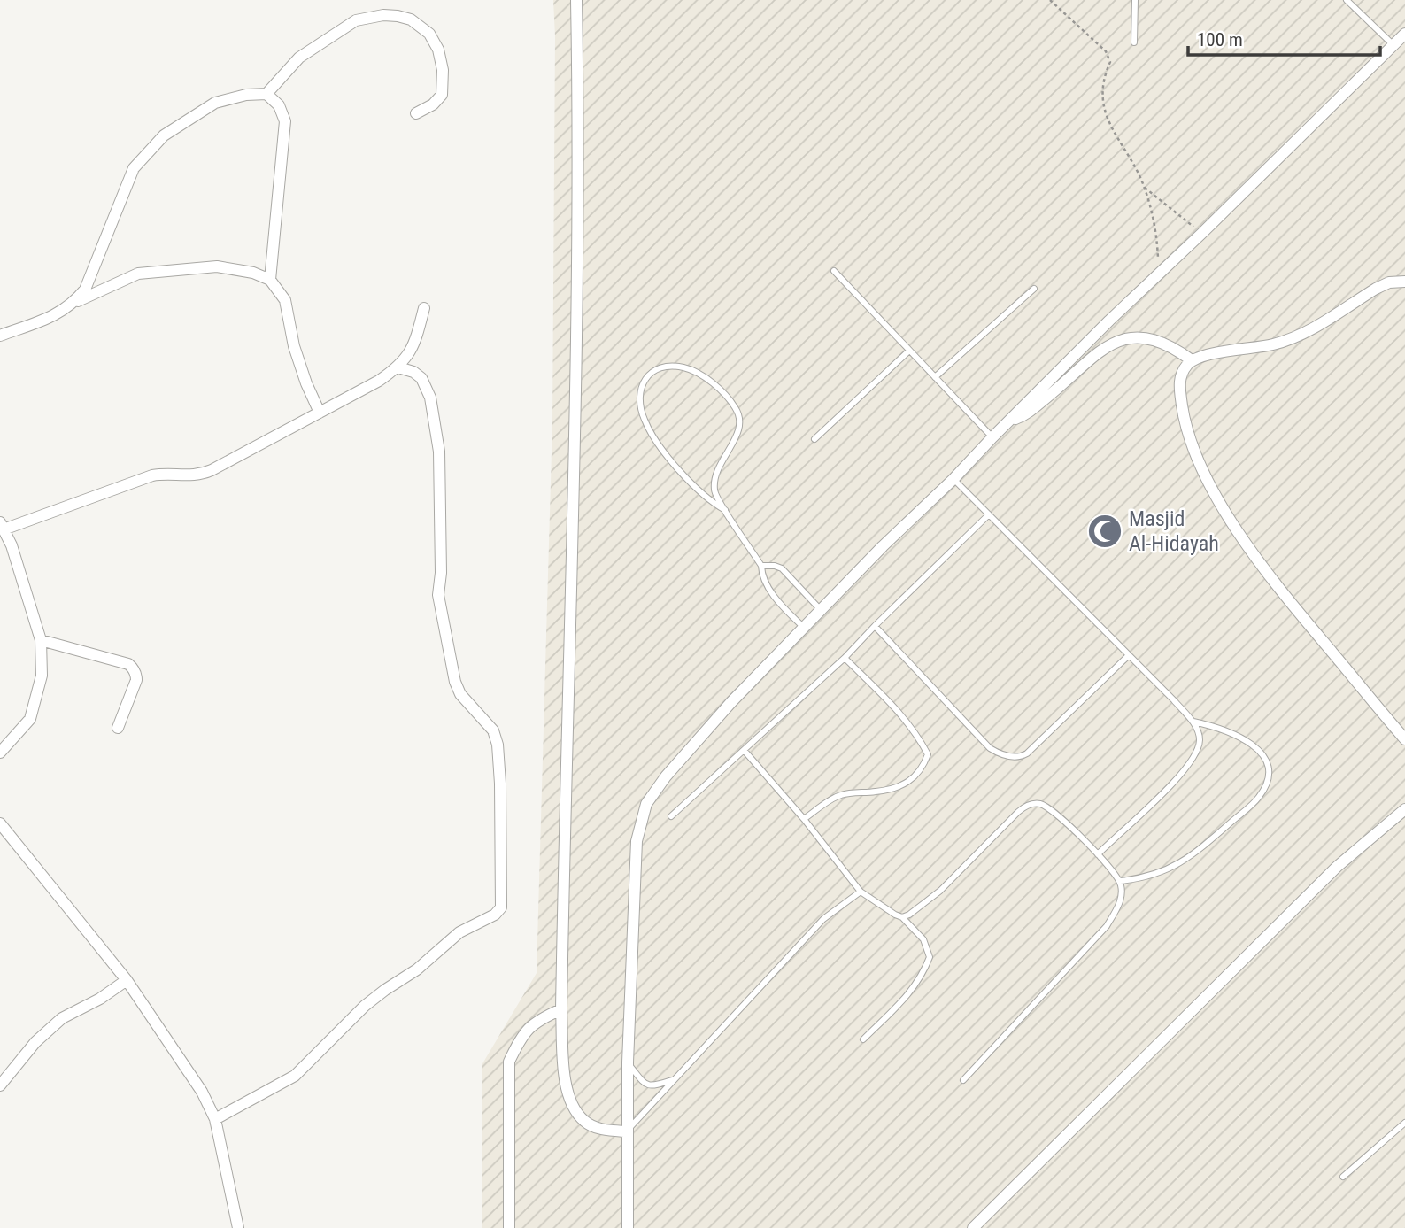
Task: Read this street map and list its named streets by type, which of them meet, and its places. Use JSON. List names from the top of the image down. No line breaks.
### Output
{"places":{"mosque":["Masjid Al-Hidayah"]},"scale_bar":"100 m"}
